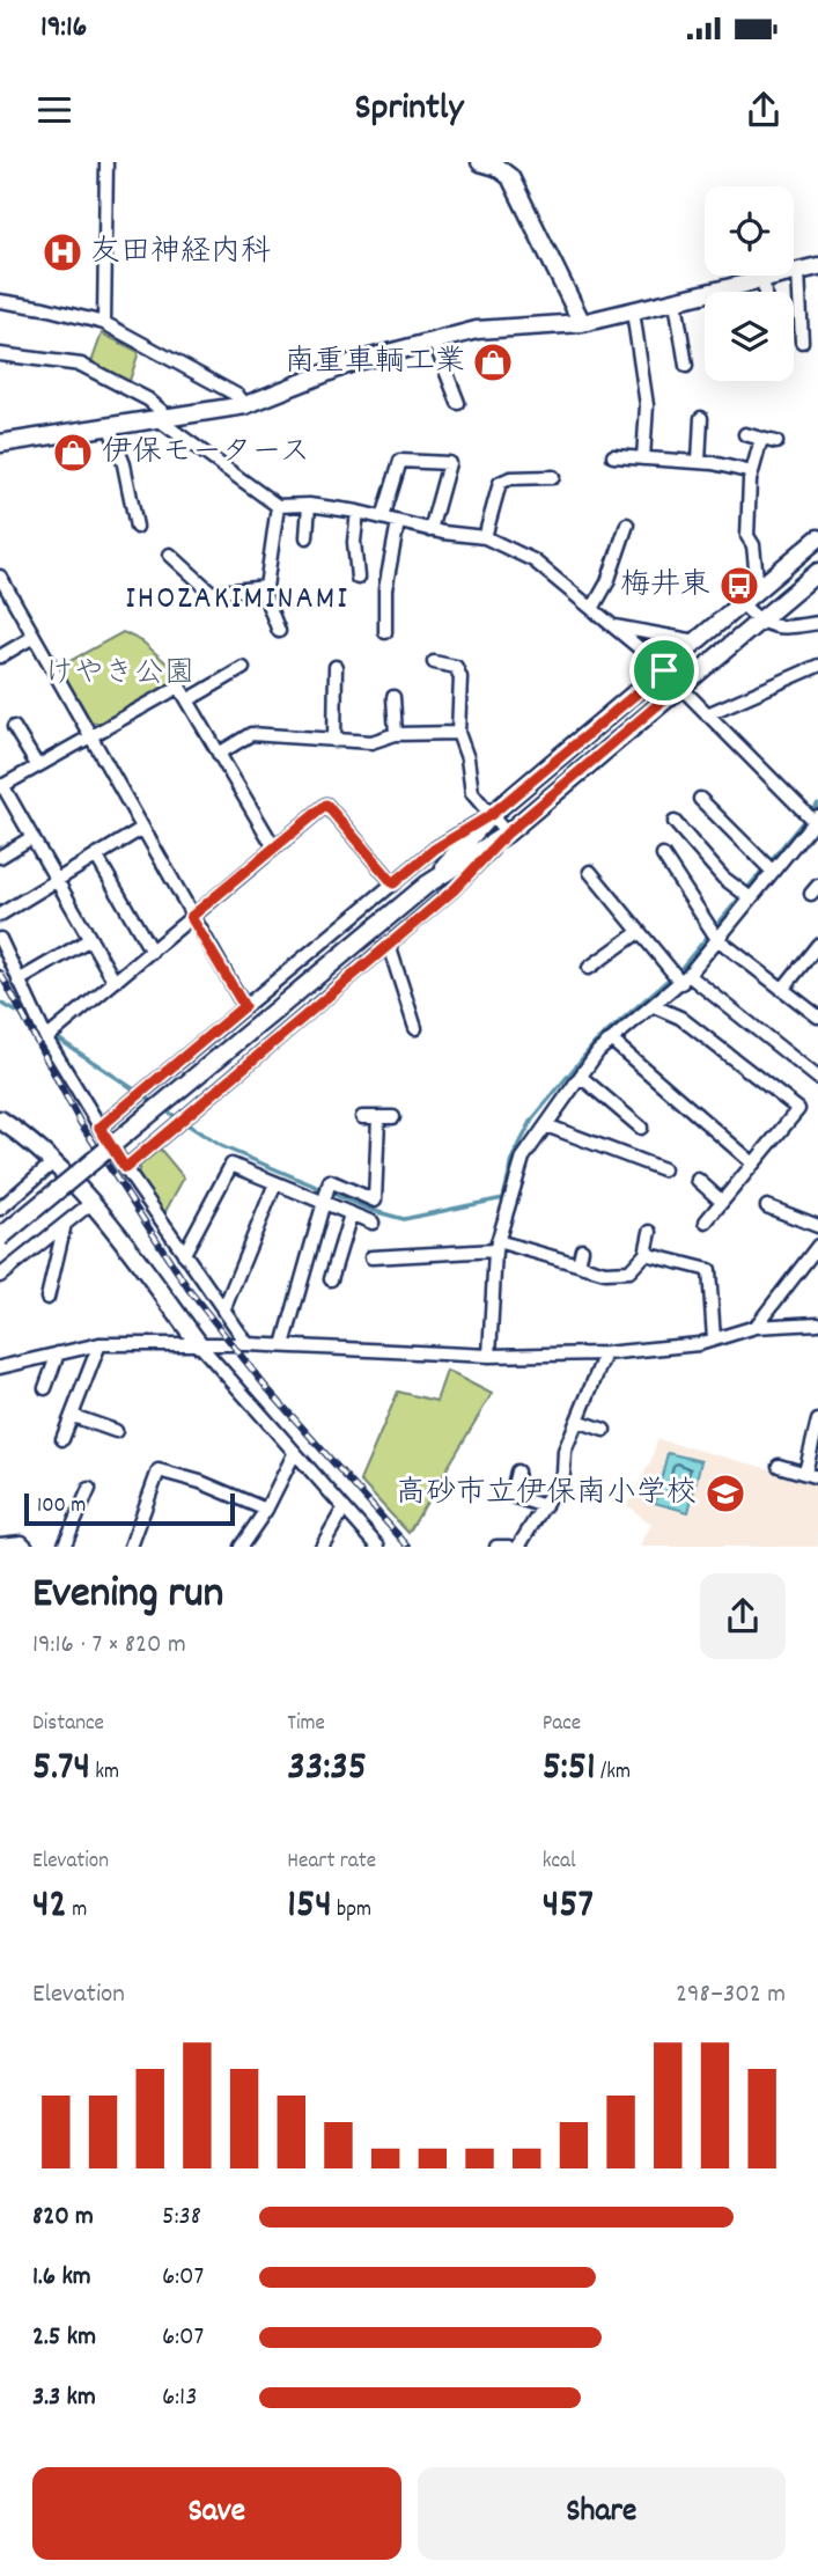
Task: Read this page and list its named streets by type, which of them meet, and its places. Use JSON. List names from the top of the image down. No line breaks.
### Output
{"districts":["IHOZAKIMINAMI"],"parks":["けやき公園"],"places":{"hospital":["友田神経内科"],"shop":["南重車輌工業","伊保モータース"],"bus stop":["梅井東"],"school or university":["高砂市立伊保南小学校"]},"scale_bar":"100 m","page":{"status":"19:16","header":"Sprintly","scale":"100 m","heading":["Evening run","19:16 · 7 × 820 m"],"stats":[["Distance","5.74 km"],["Time","33:35"],["Pace","5:51 /km"],["Elevation","42 m"],["Heart rate","154 bpm"],["kcal","457"]],"chart":["Elevation","298–302 m"],"list":[{"name":"820 m","note":"5:38"},{"name":"1.6 km","note":"6:07"},{"name":"2.5 km","note":"6:07"},{"name":"3.3 km","note":"6:13"}],"buttons":["Save","Share"]}}
